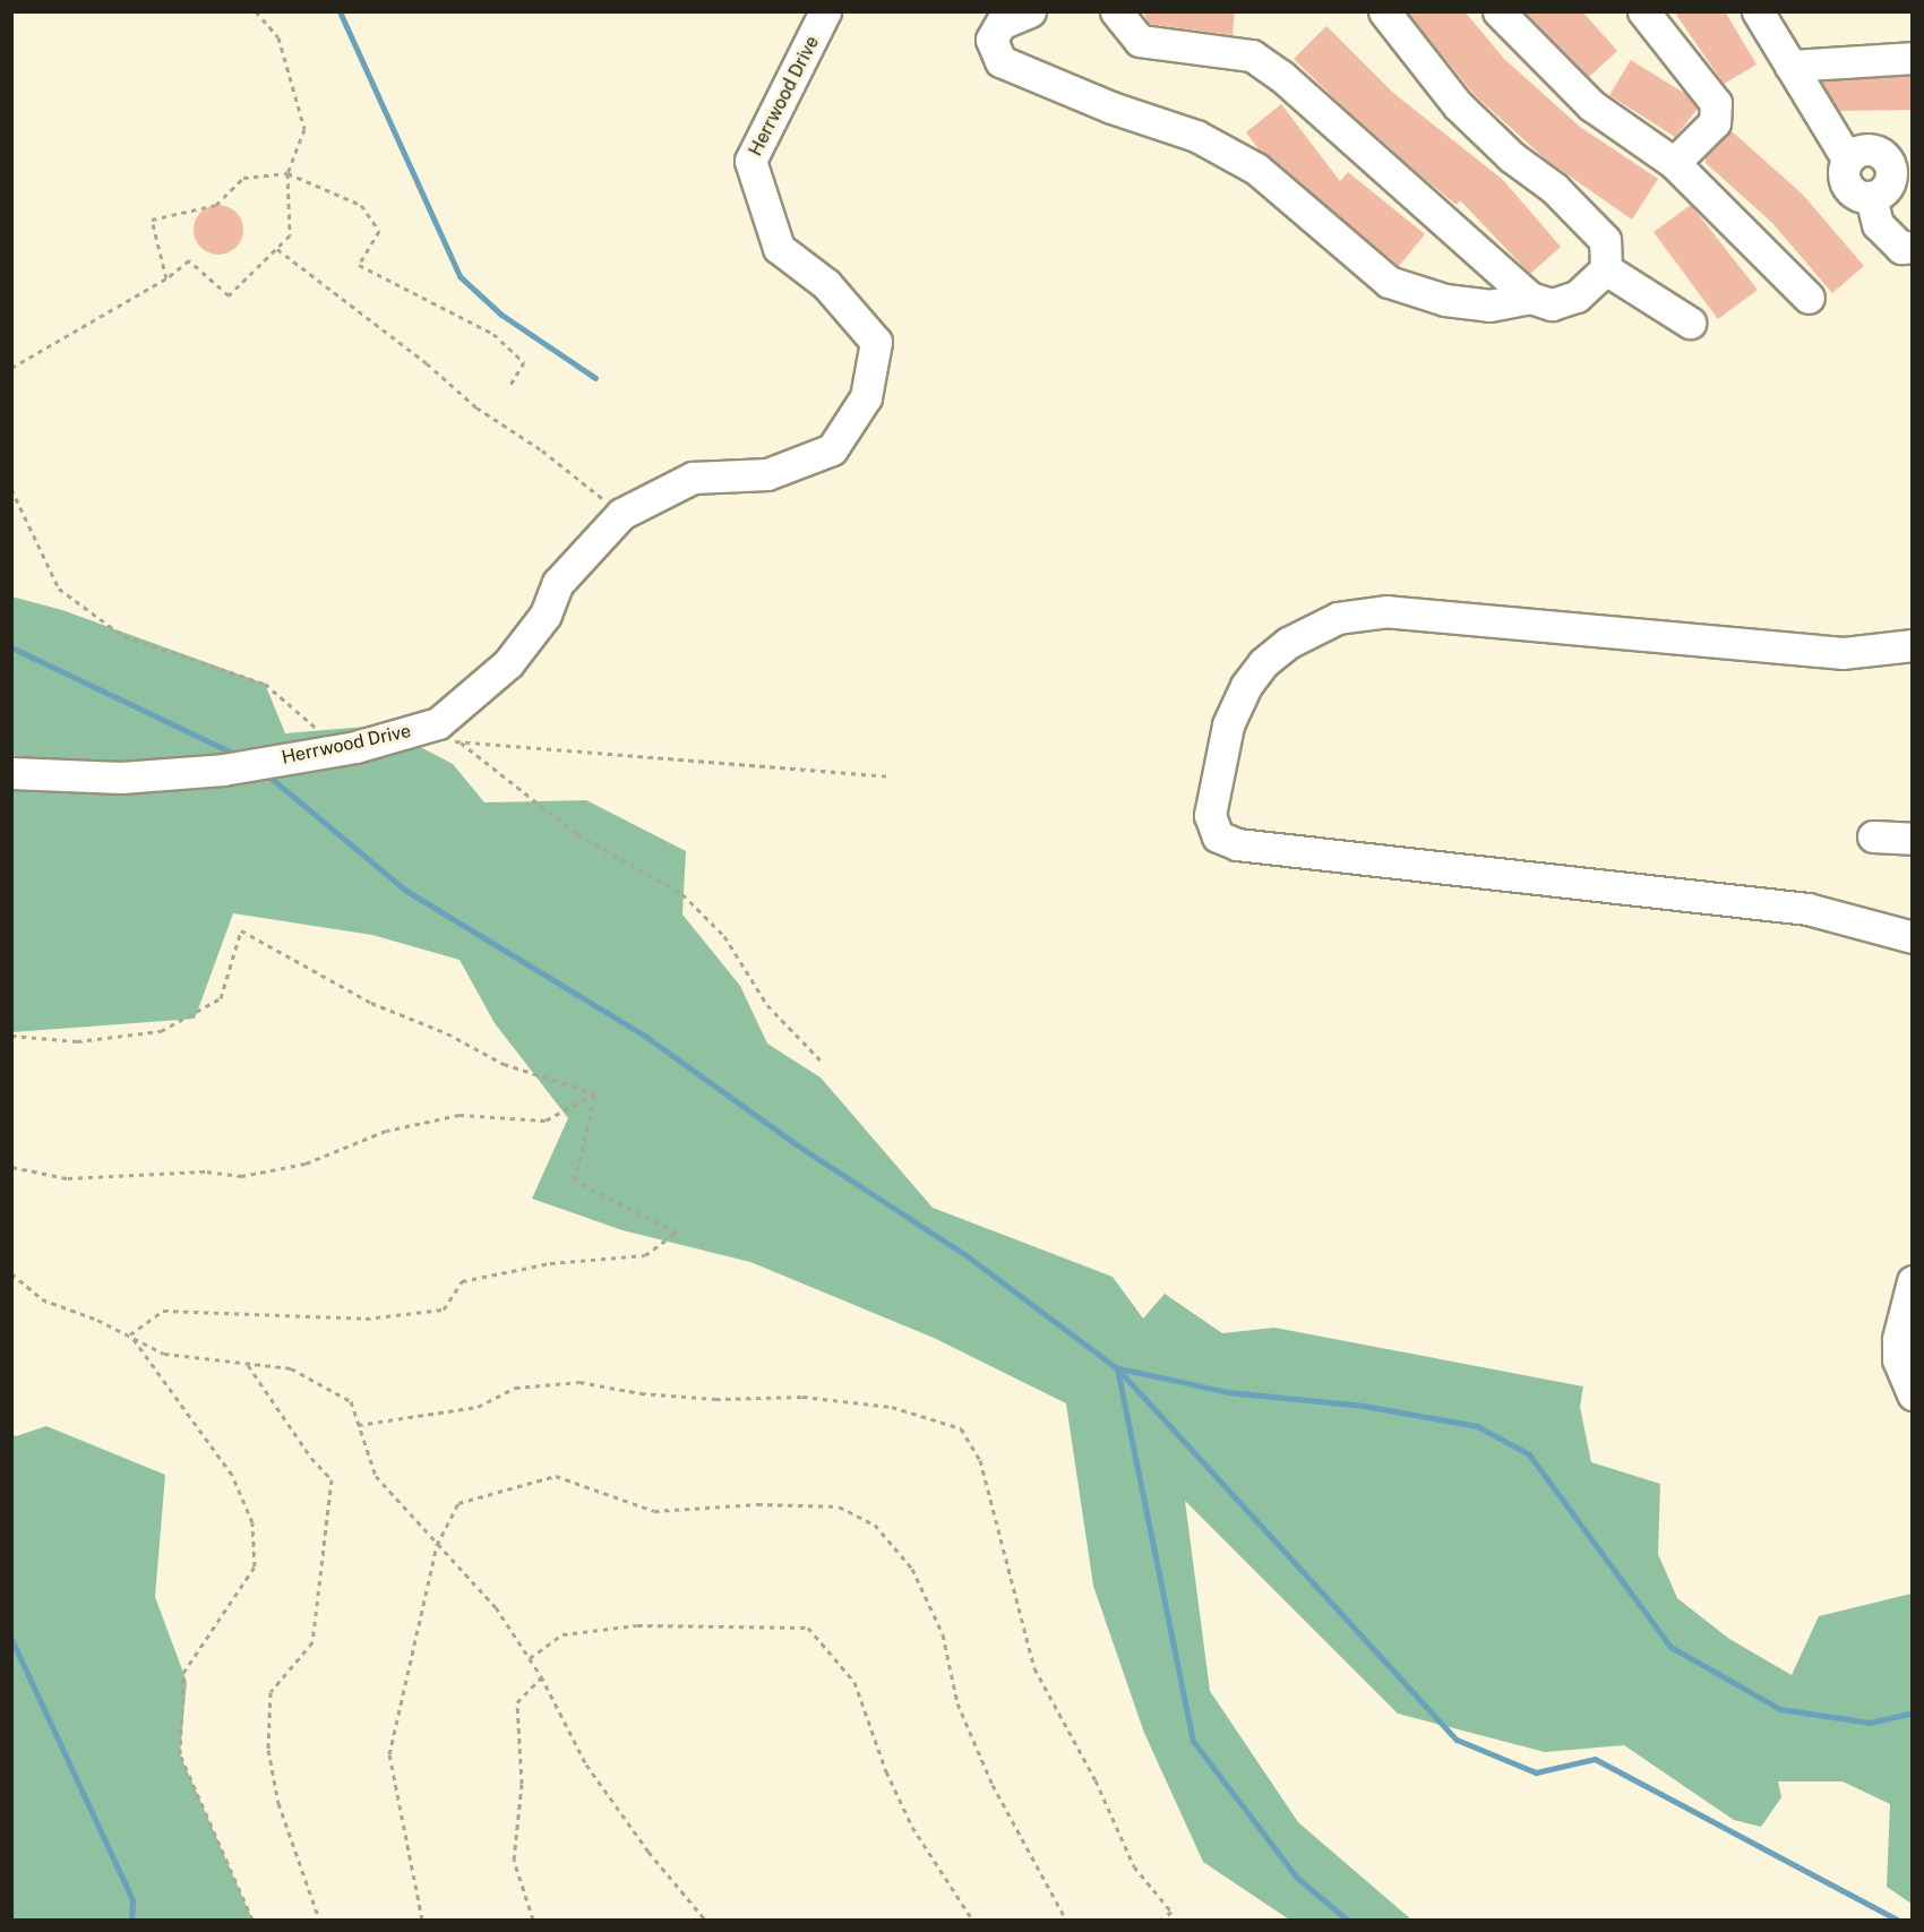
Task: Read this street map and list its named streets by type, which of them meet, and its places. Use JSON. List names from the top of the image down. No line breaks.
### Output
{"streets":{"street":["Herrwood Drive"]}}
